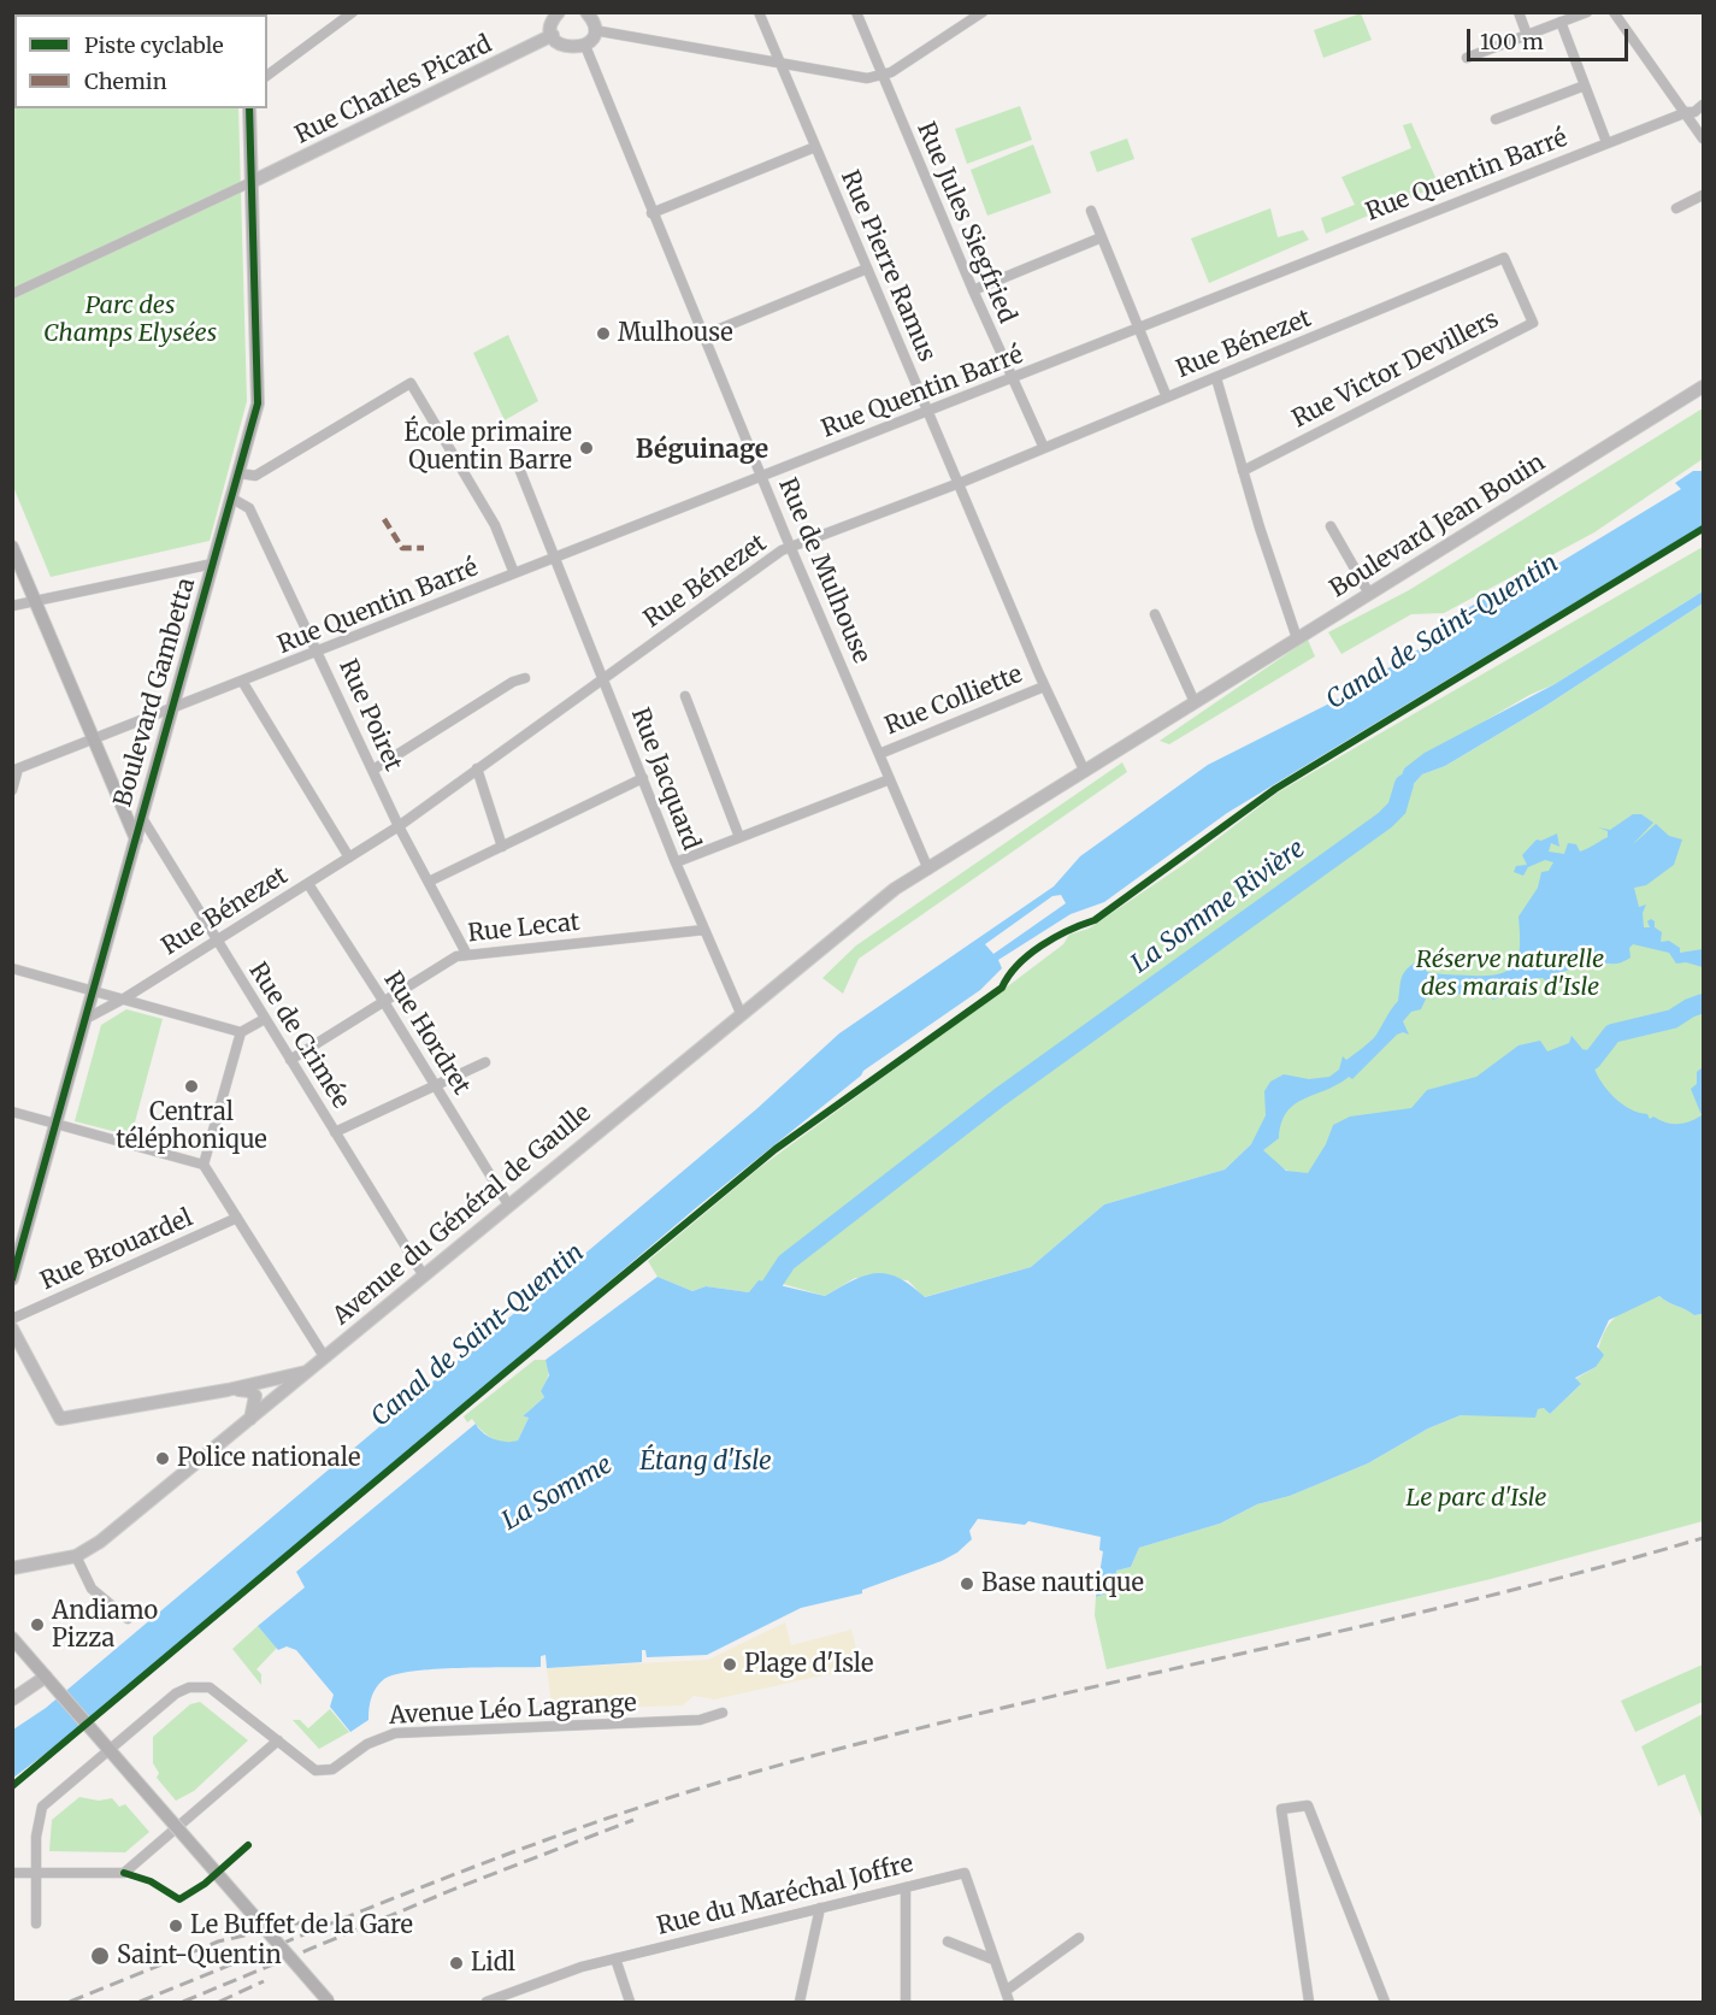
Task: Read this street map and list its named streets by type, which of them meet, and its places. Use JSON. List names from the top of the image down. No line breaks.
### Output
{"streets":{"main road":["Boulevard Gambetta"],"street":["Rue Charles Picard","Rue Quentin Barré","Rue Jules Siegfried","Rue Pierre Ramus","Rue Bénezet","Rue Victor Devillers","Boulevard Jean Bouin","Rue de Mulhouse","Rue Colliette","Rue Poiret","Rue Jacquard","Rue Lecat","Rue Hordret","Rue de Crimée","Avenue du Général de Gaulle","Rue Brouardel","Avenue Léo Lagrange","Rue du Maréchal Joffre"]},"crossings":[["Rue Charles Picard","Boulevard Gambetta"],["Rue Quentin Barré","Rue Jules Siegfried"],["Rue Quentin Barré","Rue Pierre Ramus"],["Rue Quentin Barré","Rue de Mulhouse"],["Rue Quentin Barré","Boulevard Gambetta"],["Rue Quentin Barré","Rue Poiret"],["Rue Quentin Barré","Rue Jacquard"],["Rue Jules Siegfried","Rue Bénezet"],["Rue Pierre Ramus","Rue Bénezet"],["Rue Pierre Ramus","Boulevard Jean Bouin"],["Rue Pierre Ramus","Rue Colliette"],["Rue Bénezet","Rue Victor Devillers"],["Rue Bénezet","Rue de Mulhouse"],["Rue Bénezet","Boulevard Gambetta"],["Rue Bénezet","Rue Poiret"],["Rue Bénezet","Rue Jacquard"],["Rue Bénezet","Rue Hordret"],["Rue Bénezet","Rue de Crimée"],["Boulevard Jean Bouin","Rue de Mulhouse"],["Boulevard Jean Bouin","Avenue du Général de Gaulle"],["Rue de Mulhouse","Rue Colliette"],["Rue de Mulhouse","Avenue du Général de Gaulle"],["Boulevard Gambetta","Rue Poiret"],["Boulevard Gambetta","Rue de Crimée"],["Rue Poiret","Rue Lecat"],["Rue Jacquard","Rue Lecat"],["Rue Jacquard","Avenue du Général de Gaulle"],["Rue Lecat","Rue Hordret"],["Rue Lecat","Rue de Crimée"],["Rue Hordret","Avenue du Général de Gaulle"],["Rue de Crimée","Avenue du Général de Gaulle"]],"districts":["Béguinage"],"water":["Canal de Saint-Quentin","La Somme Rivière","Étang d'Isle","La Somme"],"parks":["Parc des Champs Elysées","Réserve naturelle des marais d'Isle","Le parc d'Isle"],"places":["Mulhouse","École primaire Quentin Barre","Central téléphonique","Police nationale","Base nautique","Andiamo Pizza","Plage d'Isle","Le Buffet de la Gare","Saint-Quentin","Lidl"],"legend":["Piste cyclable","Chemin"],"scale_bar":"100 m"}
